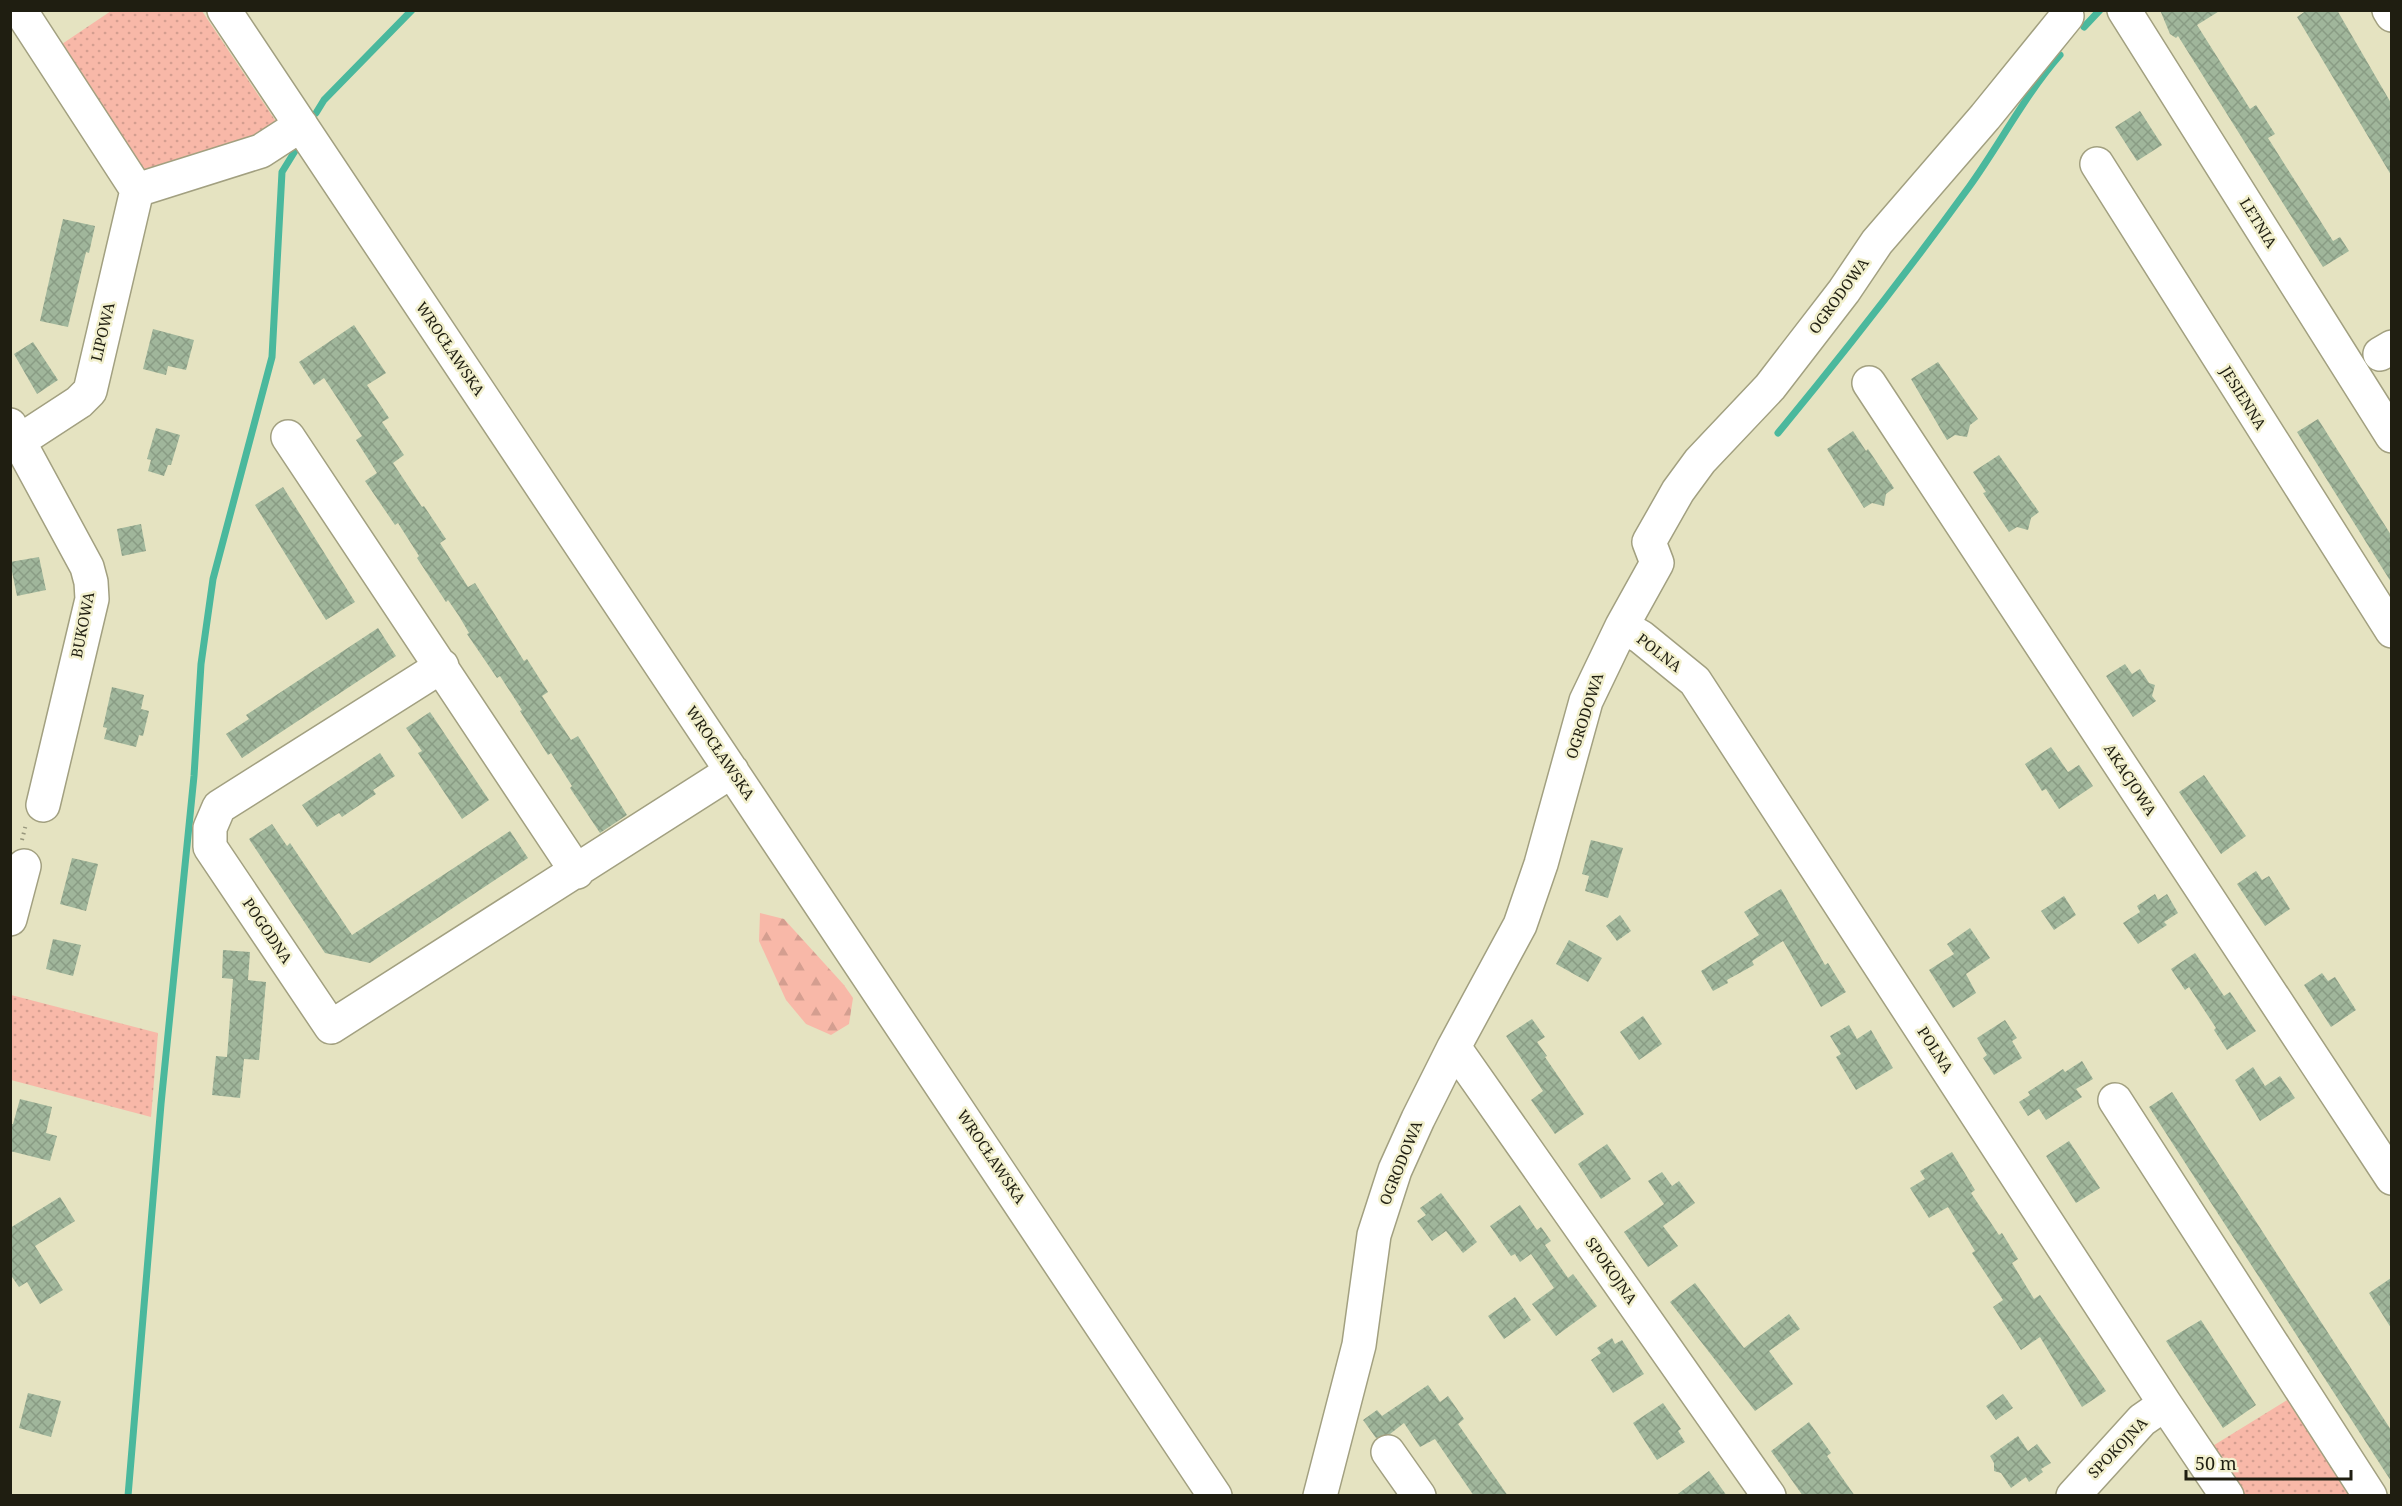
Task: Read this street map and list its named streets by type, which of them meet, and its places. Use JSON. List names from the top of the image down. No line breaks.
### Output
{"streets":{"street":["LETNIA","OGRODOWA","LIPOWA","WROCŁAWSKA","JESIENNA","BUKOWA","POLNA","AKACJOWA","POGODNA","SPOKOJNA"]},"crossings":[["OGRODOWA","POLNA"],["OGRODOWA","SPOKOJNA"],["LIPOWA","BUKOWA"],["WROCŁAWSKA","POGODNA"],["POLNA","SPOKOJNA"]],"scale_bar":"50 m"}
